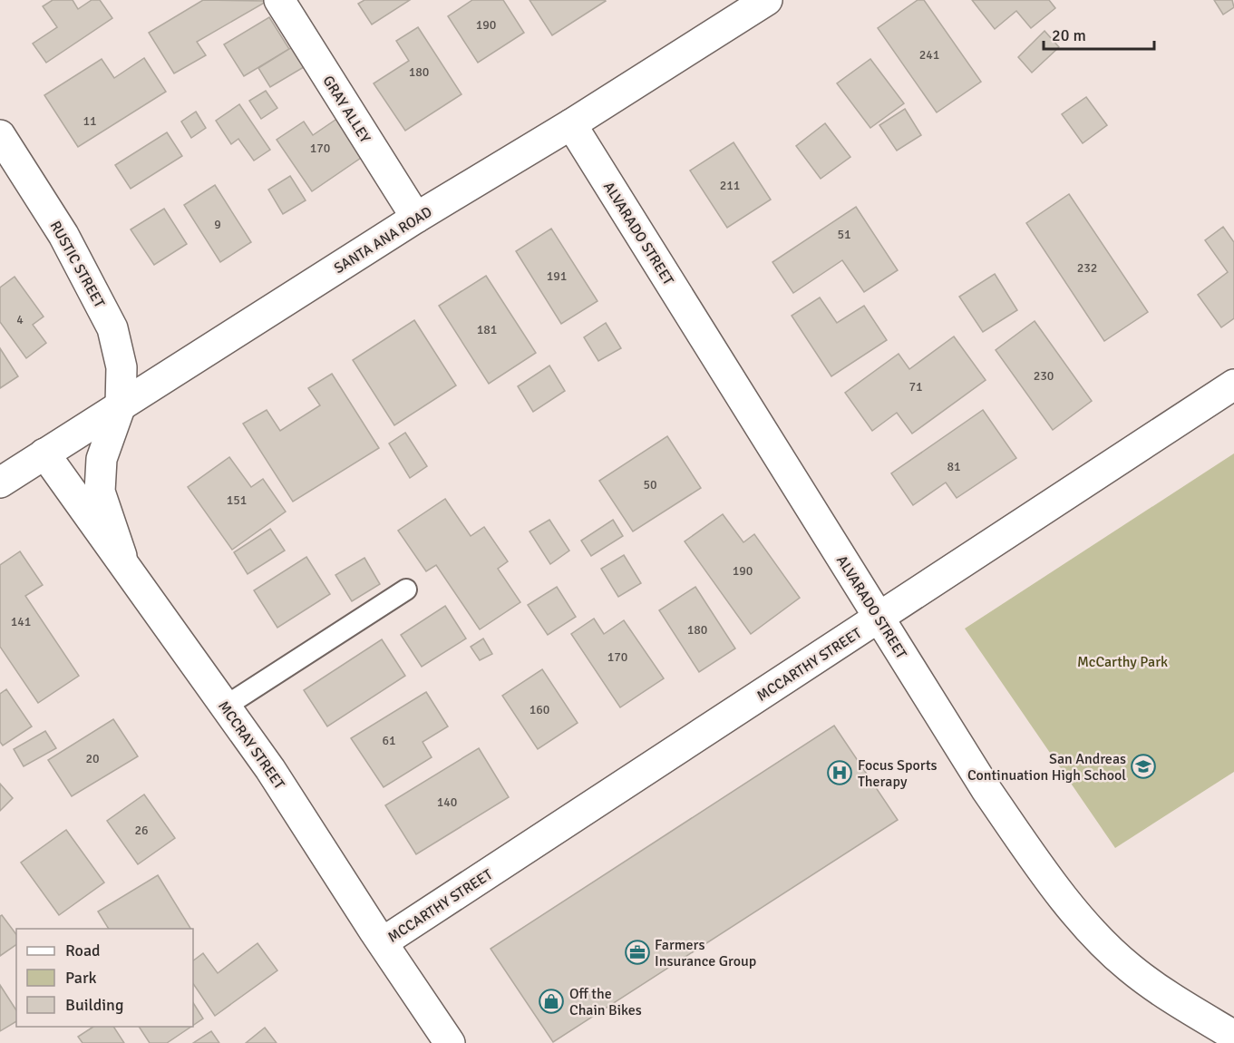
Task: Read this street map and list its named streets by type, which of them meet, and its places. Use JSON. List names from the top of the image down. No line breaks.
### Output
{"streets":{"street":["GRAY ALLEY","ALVARADO STREET","SANTA ANA ROAD","RUSTIC STREET","MCCARTHY STREET","MCCRAY STREET"]},"crossings":[["GRAY ALLEY","SANTA ANA ROAD"],["ALVARADO STREET","SANTA ANA ROAD"],["ALVARADO STREET","MCCARTHY STREET"],["SANTA ANA ROAD","RUSTIC STREET"],["SANTA ANA ROAD","MCCRAY STREET"],["RUSTIC STREET","MCCRAY STREET"],["MCCARTHY STREET","MCCRAY STREET"]],"parks":["McCarthy Park"],"places":{"school or university":["San Andreas Continuation High School"],"hospital":["Focus Sports Therapy"],"office":["Farmers Insurance Group"],"shop":["Off the Chain Bikes"]},"house_numbers":["190","241","180","11","170","211","9","51","232","191","4","181","230","71","81","50","151","190","141","180","170","160","61","20","140","26"],"legend":["Road","Park","Building"],"scale_bar":"20 m"}
